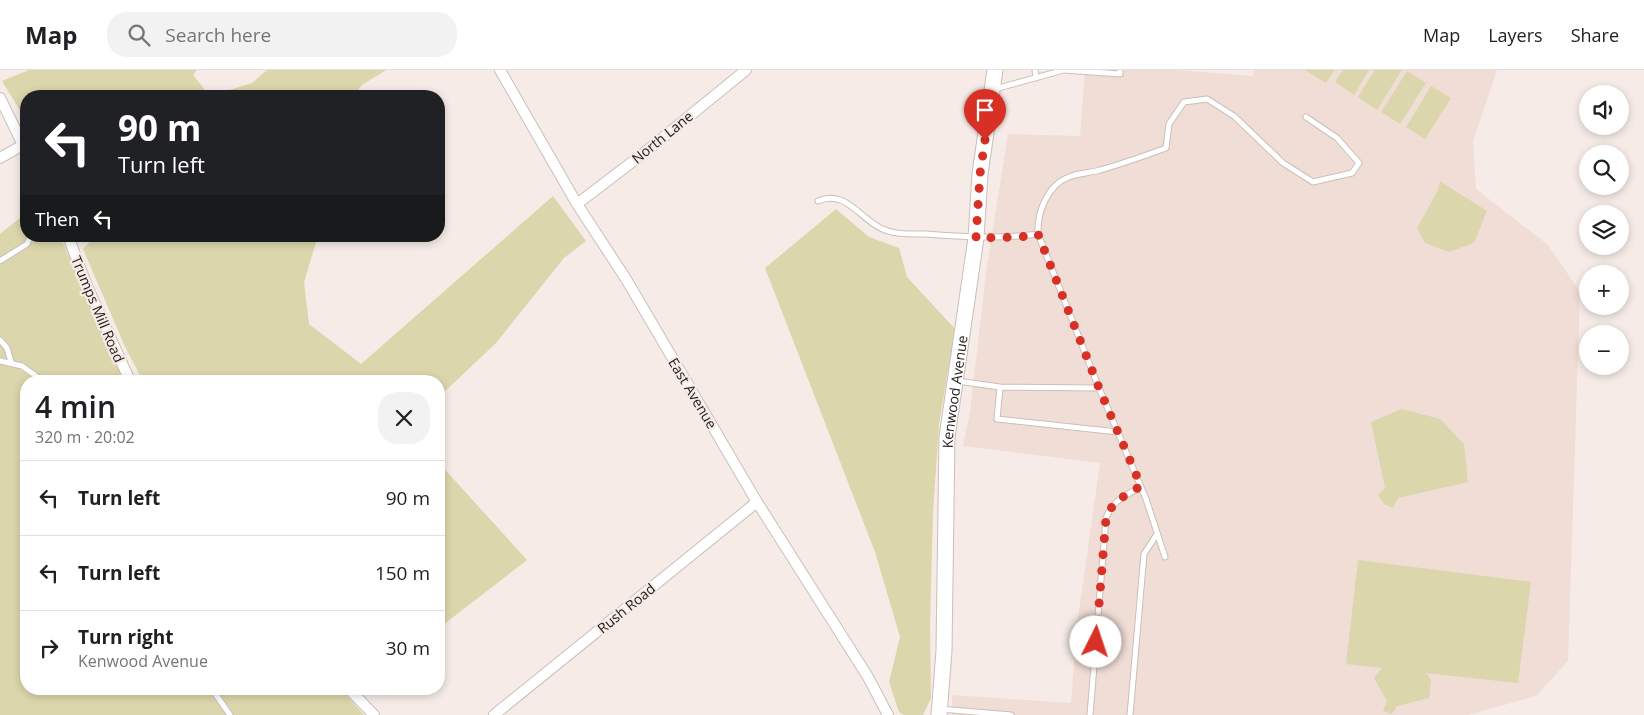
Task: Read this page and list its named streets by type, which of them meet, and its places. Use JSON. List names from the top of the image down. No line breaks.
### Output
{"streets":{"main road":["Kenwood Avenue"],"street":["North Lane","Trumps Mill Road","East Avenue","Rush Road"]},"crossings":[["North Lane","East Avenue"],["East Avenue","Rush Road"]],"page":{"header":"Map","search":"Search here","nav":["Map","Layers","Share"],"map_buttons":["+","−"],"turn":["90 m","Turn left"],"then":"Then","heading":["4 min","320 m · 20:02"],"list":[{"name":"Turn left","value":"90 m"},{"name":"Turn left","value":"150 m"},{"name":"Turn right","note":"Kenwood Avenue","value":"30 m"}]}}
